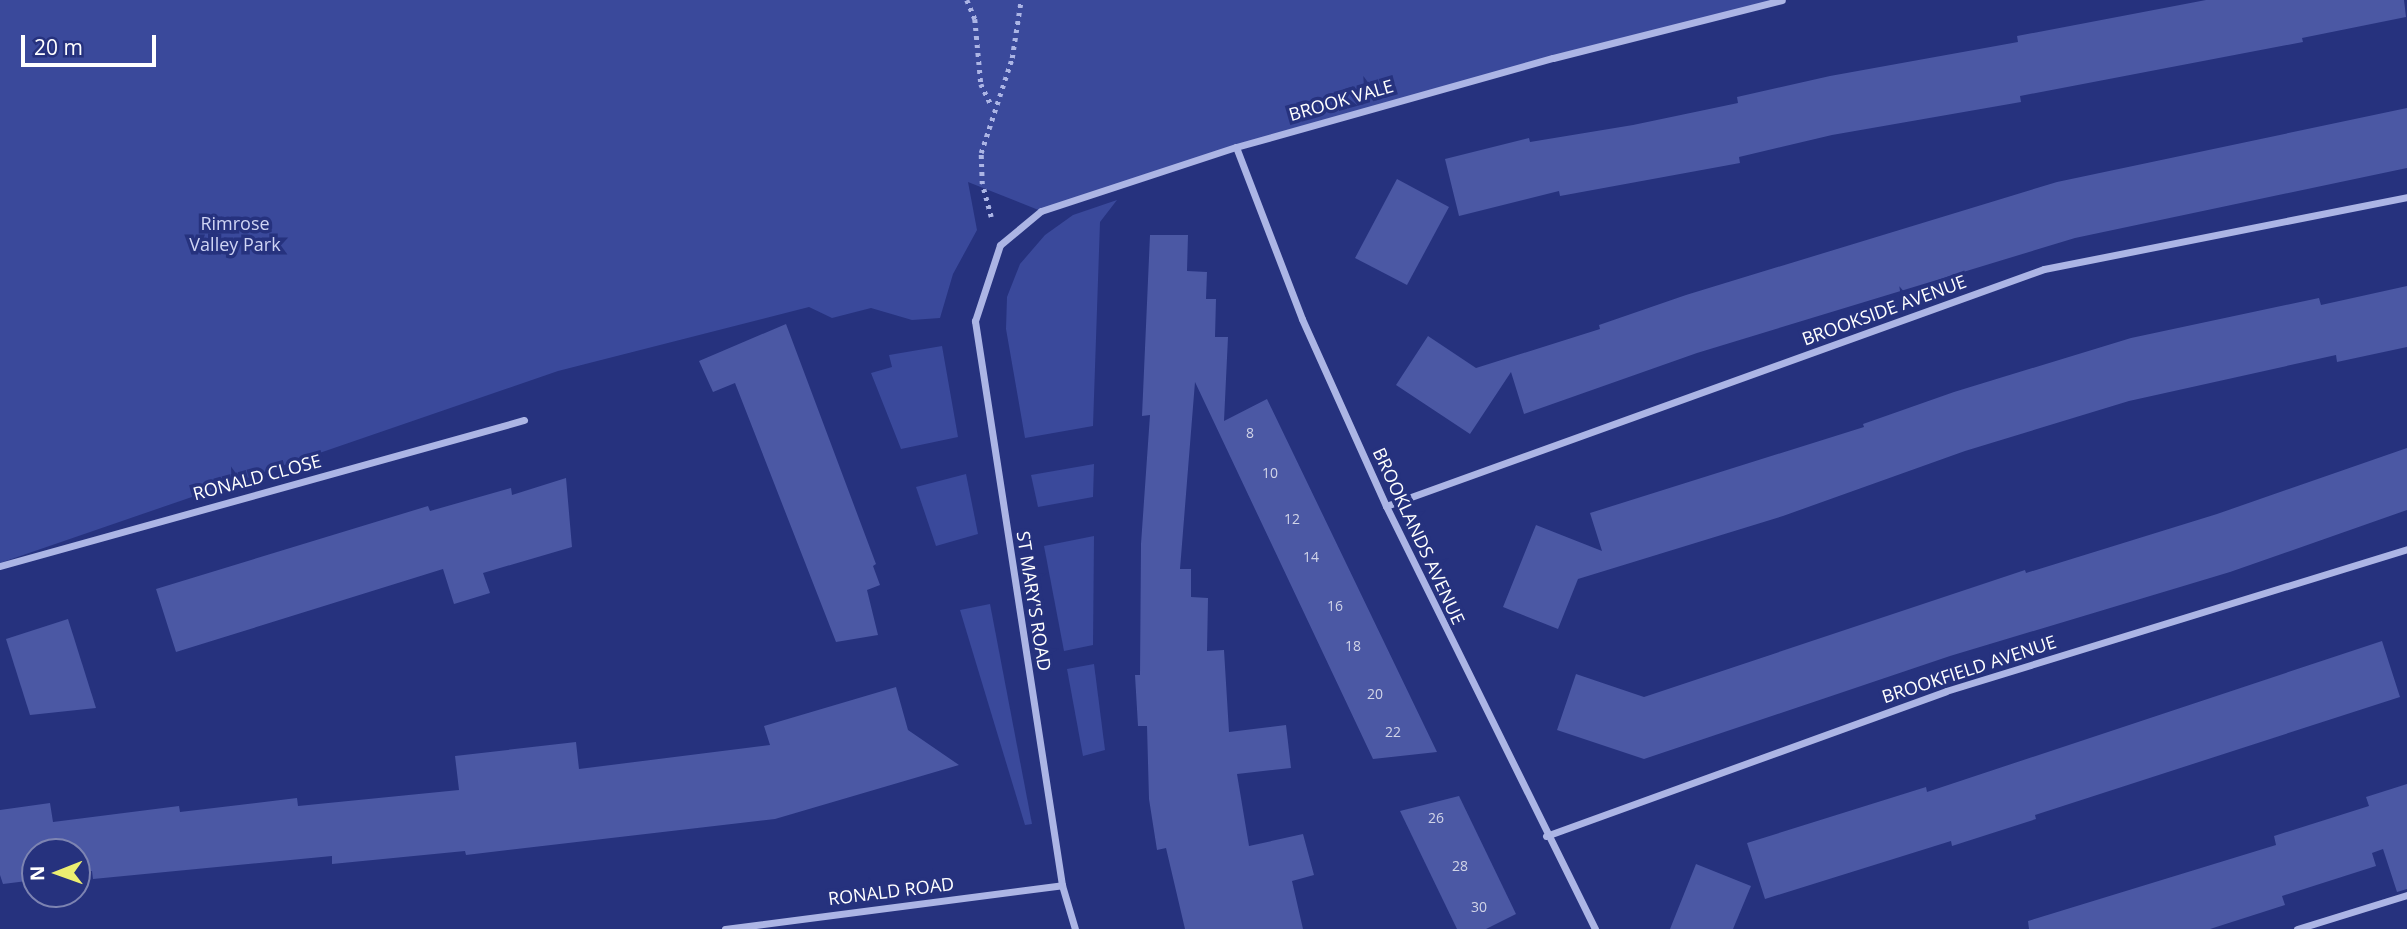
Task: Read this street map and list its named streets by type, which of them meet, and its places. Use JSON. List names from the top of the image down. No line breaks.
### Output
{"streets":{"street":["BROOK VALE","BROOKSIDE AVENUE","RONALD CLOSE","BROOKLANDS AVENUE","ST MARY'S ROAD","BROOKFIELD AVENUE","RONALD ROAD"]},"crossings":[["BROOK VALE","BROOKLANDS AVENUE"],["BROOK VALE","ST MARY'S ROAD"],["BROOKSIDE AVENUE","BROOKLANDS AVENUE"],["BROOKLANDS AVENUE","BROOKFIELD AVENUE"],["ST MARY'S ROAD","RONALD ROAD"]],"parks":["Rimrose Valley Park"],"house_numbers":["8","10","12","14","16","18","20","22","26","28","30"],"scale_bar":"20 m","north":"left"}
